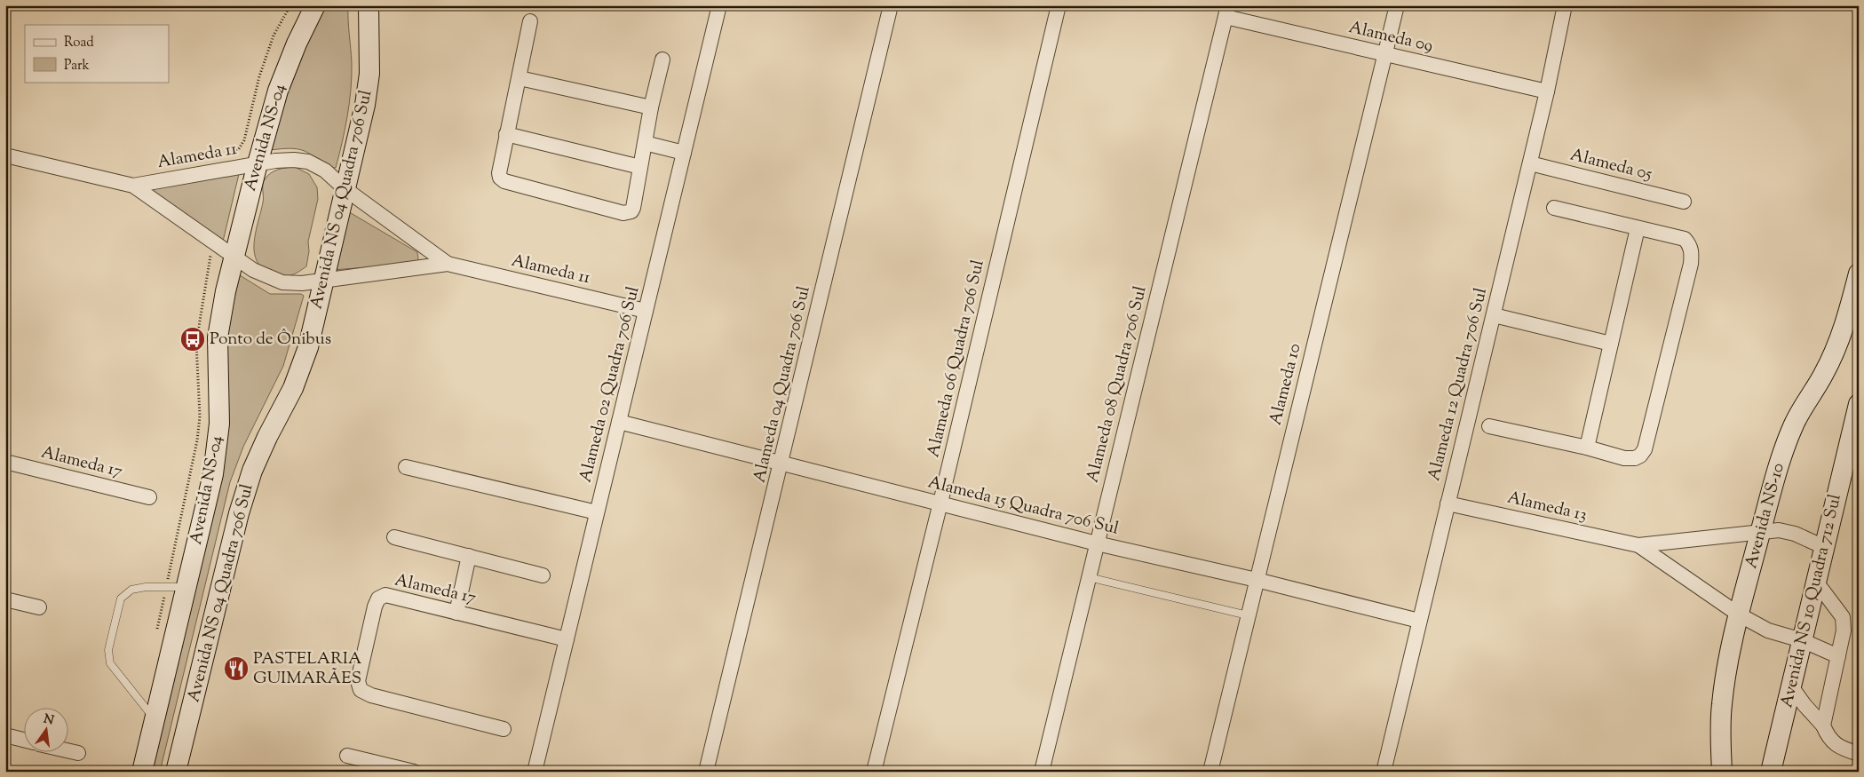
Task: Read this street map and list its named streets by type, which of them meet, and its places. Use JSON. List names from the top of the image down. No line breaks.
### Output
{"streets":{"street":["Alameda 09","Avenida NS-04","Alameda 11","Alameda 05","Avenida NS 04 Quadra 706 Sul","Alameda 06 Quadra 706 Sul","Alameda 02 Quadra 706 Sul","Alameda 04 Quadra 706 Sul","Alameda 08 Quadra 706 Sul","Alameda 10","Alameda 12 Quadra 706 Sul","Alameda 17","Alameda 15 Quadra 706 Sul","Alameda 13","Avenida NS-10","Avenida NS 10 Quadra 712 Sul"]},"crossings":[["Alameda 09","Alameda 08 Quadra 706 Sul"],["Alameda 09","Alameda 10"],["Alameda 09","Alameda 12 Quadra 706 Sul"],["Avenida NS-04","Alameda 11"],["Avenida NS-04","Avenida NS 04 Quadra 706 Sul"],["Alameda 11","Avenida NS 04 Quadra 706 Sul"],["Alameda 11","Alameda 02 Quadra 706 Sul"],["Alameda 05","Alameda 12 Quadra 706 Sul"],["Alameda 06 Quadra 706 Sul","Alameda 15 Quadra 706 Sul"],["Alameda 02 Quadra 706 Sul","Alameda 17"],["Alameda 02 Quadra 706 Sul","Alameda 15 Quadra 706 Sul"],["Alameda 04 Quadra 706 Sul","Alameda 15 Quadra 706 Sul"],["Alameda 08 Quadra 706 Sul","Alameda 15 Quadra 706 Sul"],["Alameda 10","Alameda 15 Quadra 706 Sul"],["Alameda 12 Quadra 706 Sul","Alameda 15 Quadra 706 Sul"],["Alameda 12 Quadra 706 Sul","Alameda 13"],["Alameda 13","Avenida NS-10"],["Alameda 13","Avenida NS 10 Quadra 712 Sul"]],"places":{"bus stop":["Ponto de Ônibus"],"restaurant":["PASTELARIA GUIMARÃES"]},"legend":["Road","Park"],"north":"top"}
